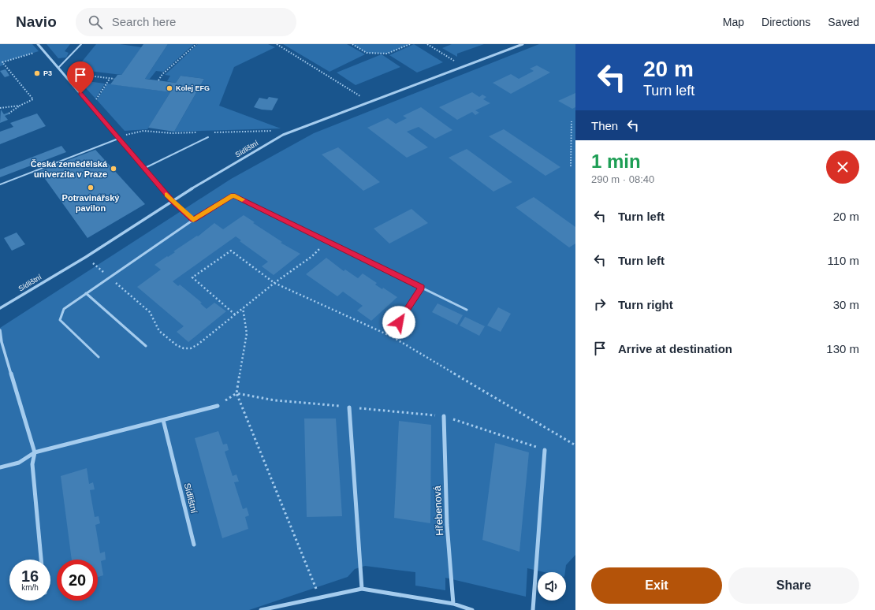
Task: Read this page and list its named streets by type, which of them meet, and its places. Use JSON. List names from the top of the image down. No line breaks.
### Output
{"streets":{"street":["Sídlištní","Hřebenová"]},"places":["P3","Kolej EFG","Česká zemědělská univerzita v Praze","Potravinářský pavilon"],"page":{"header":"Navio","search":"Search here","nav":["Map","Directions","Saved"],"turn":["20 m","Turn left"],"then":"Then","heading":["1 min","290 m · 08:40"],"list":[{"name":"Turn left","value":"20 m"},{"name":"Turn left","value":"110 m"},{"name":"Turn right","value":"30 m"},{"name":"Arrive at destination","value":"130 m"}],"speed":"16 km/h","limit":"20","buttons":["Exit","Share"]}}
